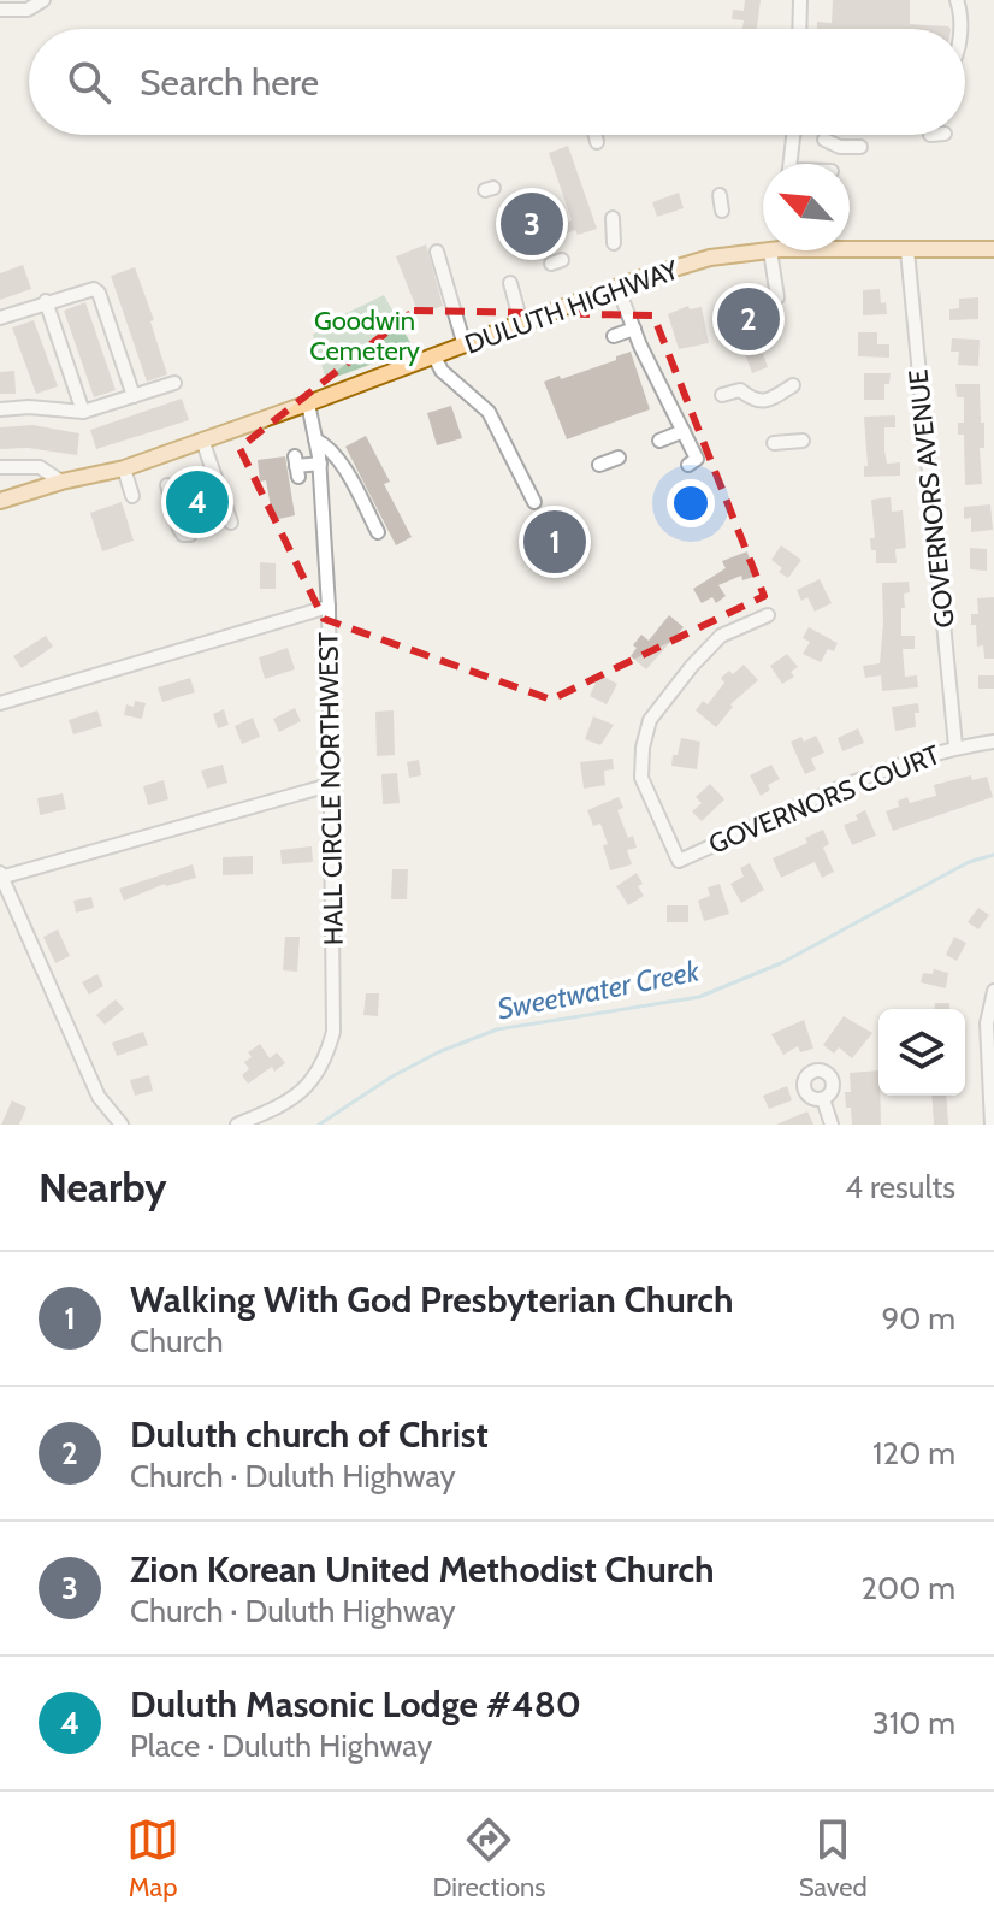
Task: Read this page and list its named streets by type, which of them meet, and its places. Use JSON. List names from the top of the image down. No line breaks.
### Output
{"streets":{"main road":["DULUTH HIGHWAY"],"street":["GOVERNORS AVENUE","HALL CIRCLE NORTHWEST","GOVERNORS COURT"]},"crossings":[["DULUTH HIGHWAY","GOVERNORS AVENUE"],["DULUTH HIGHWAY","HALL CIRCLE NORTHWEST"],["GOVERNORS AVENUE","GOVERNORS COURT"]],"water":["Sweetwater Creek"],"parks":["Goodwin Cemetery"],"north":"top left","page":{"search":"Search here","pins":["3","2","4","1"],"heading":["Nearby","4 results"],"list":[{"mark":"1","name":"Walking With God Presbyterian Church","note":"Church","value":"90 m"},{"mark":"2","name":"Duluth church of Christ","note":"Church · Duluth Highway","value":"120 m"},{"mark":"3","name":"Zion Korean United Methodist Church","note":"Church · Duluth Highway","value":"200 m"},{"mark":"4","name":"Duluth Masonic Lodge #480","note":"Place · Duluth Highway","value":"310 m"}],"nav":["Map","Directions","Saved"]}}
